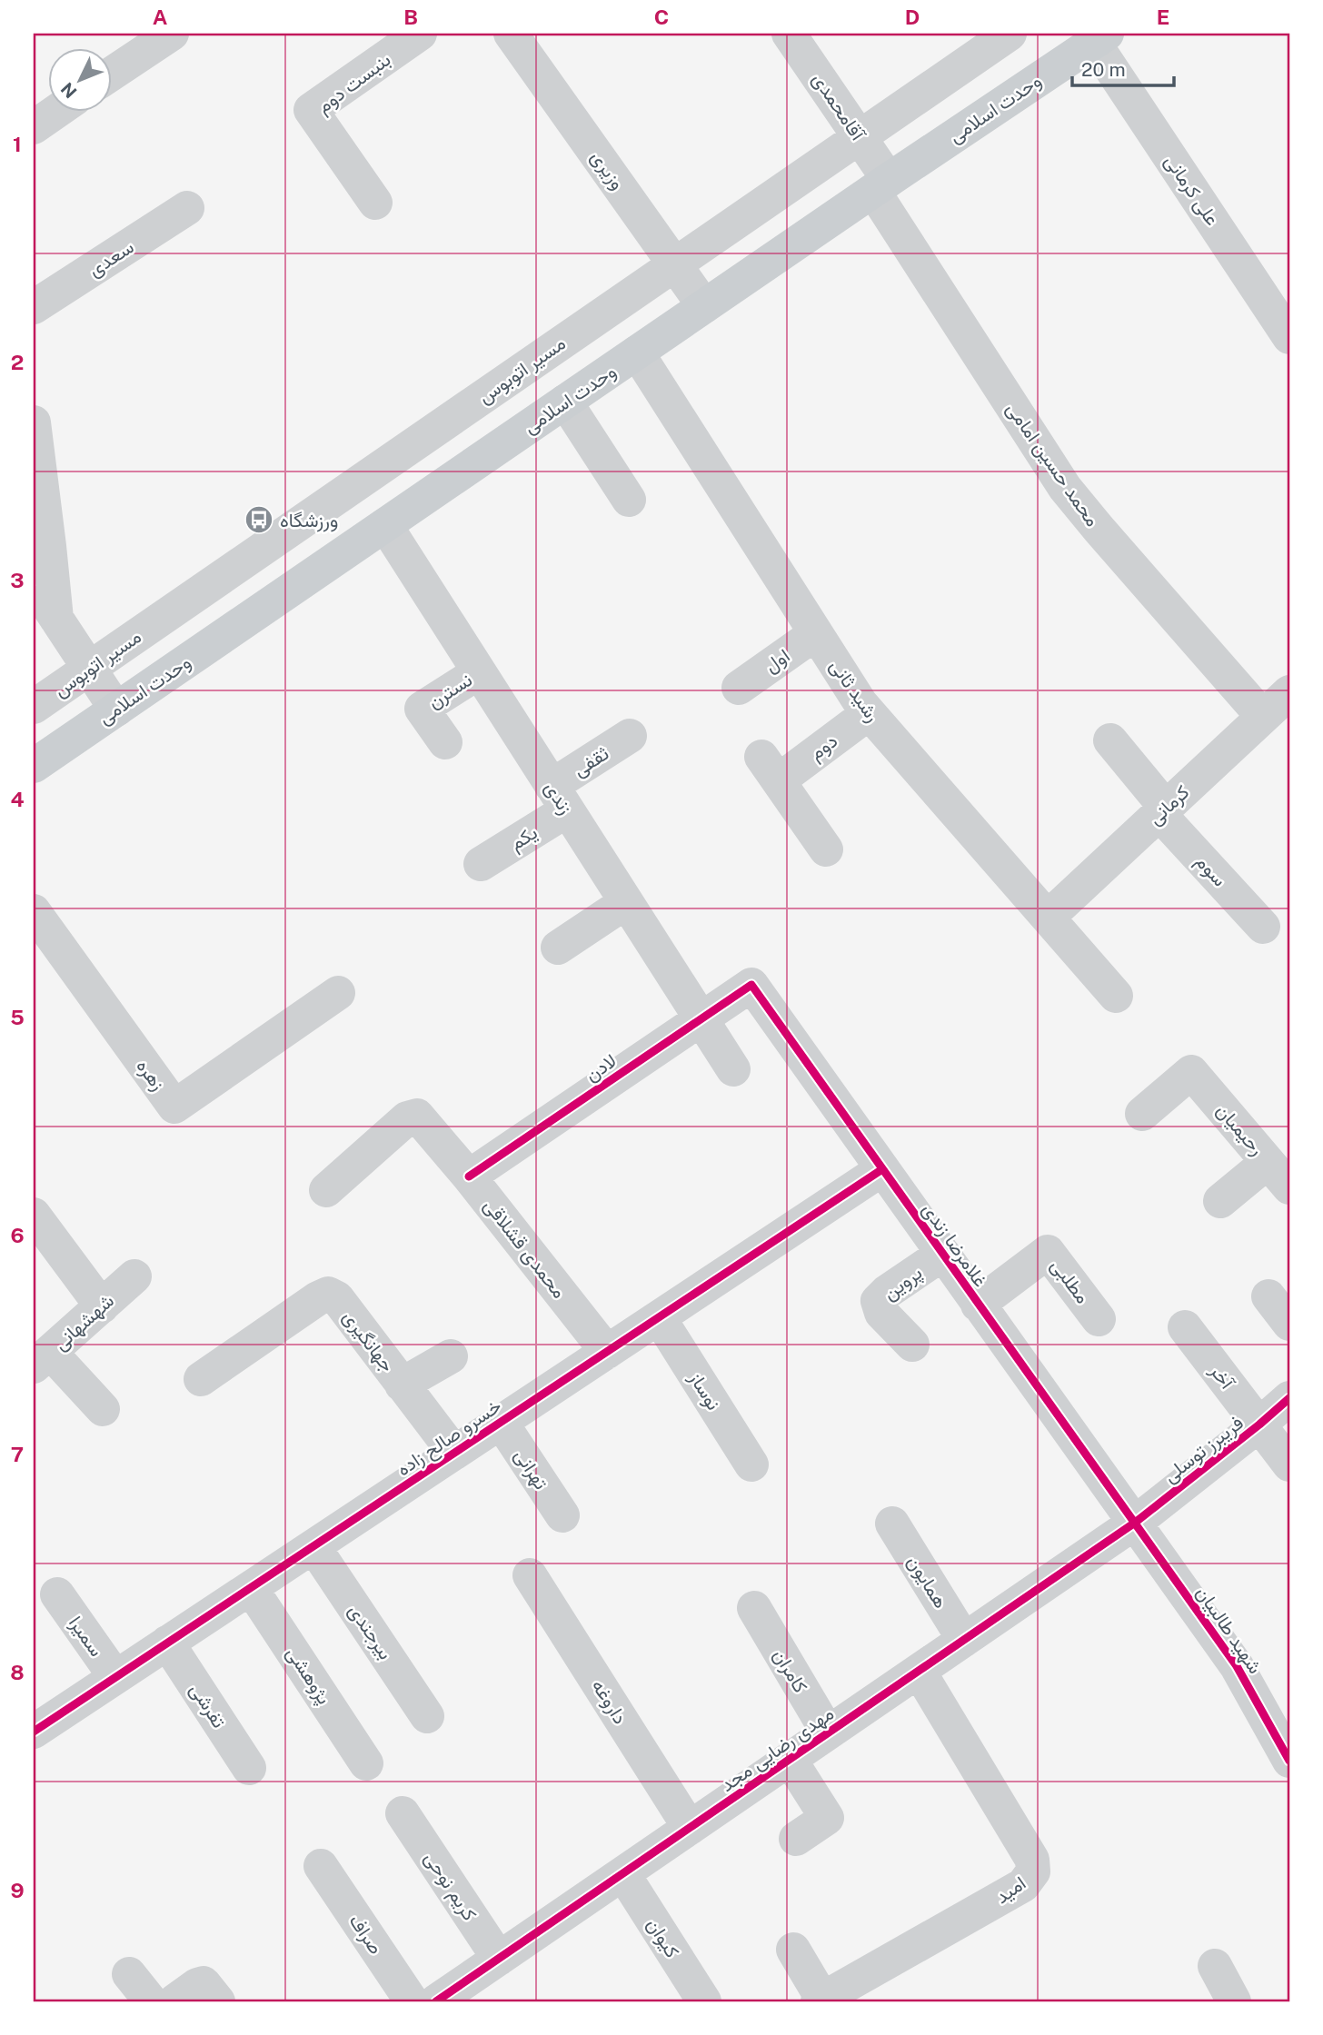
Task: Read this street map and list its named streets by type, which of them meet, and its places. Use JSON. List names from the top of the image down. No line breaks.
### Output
{"streets":{"main road":["وحدت اسلامی"],"street":["بنبست دوم","آقامحمدی","وزیری","علی کرمانی","سعدی","مسیر اتوبوس","محمد حسین امامی","اول","نسترن","رشید ثانی","دوم","ثقفی","زندی","کرمانی","یکم","سوم","لادن","زهره","رحیمیان","غلامرضا زندی","محمدی قشلاقی","مطلبی","پروین","شهشهانی","جهانگیری","آخر","نوساز","خسرو صالح زاده","فریبرز توسلی","تهرانی","همایون","شهید طالبیان","بیرجندی","سمیرا","کامران","پژوهشی","داروغه","تفرشی","مهدی رضایی مجد","کریم نوحی","امید","صراف","کیوان"]},"crossings":[["آقامحمدی","وحدت اسلامی"],["آقامحمدی","مسیر اتوبوس"],["آقامحمدی","محمد حسین امامی"],["وحدت اسلامی","وزیری"],["وحدت اسلامی","علی کرمانی"],["وحدت اسلامی","محمد حسین امامی"],["وحدت اسلامی","رشید ثانی"],["وحدت اسلامی","زندی"],["وزیری","مسیر اتوبوس"],["محمد حسین امامی","کرمانی"],["اول","رشید ثانی"],["نسترن","زندی"],["رشید ثانی","دوم"],["رشید ثانی","کرمانی"],["ثقفی","زندی"],["ثقفی","یکم"],["زندی","یکم"],["زندی","لادن"],["کرمانی","سوم"],["لادن","غلامرضا زندی"],["لادن","محمدی قشلاقی"],["غلامرضا زندی","مطلبی"],["غلامرضا زندی","پروین"],["غلامرضا زندی","خسرو صالح زاده"],["غلامرضا زندی","فریبرز توسلی"],["غلامرضا زندی","شهید طالبیان"],["غلامرضا زندی","مهدی رضایی مجد"],["محمدی قشلاقی","خسرو صالح زاده"],["جهانگیری","خسرو صالح زاده"],["آخر","فریبرز توسلی"],["نوساز","خسرو صالح زاده"],["خسرو صالح زاده","تهرانی"],["خسرو صالح زاده","بیرجندی"],["خسرو صالح زاده","سمیرا"],["خسرو صالح زاده","پژوهشی"],["خسرو صالح زاده","تفرشی"],["فریبرز توسلی","شهید طالبیان"],["فریبرز توسلی","مهدی رضایی مجد"],["همایون","مهدی رضایی مجد"],["شهید طالبیان","مهدی رضایی مجد"],["کامران","مهدی رضایی مجد"],["داروغه","مهدی رضایی مجد"],["مهدی رضایی مجد","کریم نوحی"],["مهدی رضایی مجد","امید"],["مهدی رضایی مجد","کیوان"]],"places":{"bus stop":["ورزشگاه"]},"scale_bar":"20 m","north":"bottom left","grid":{"columns":["A","B","C","D","E"],"rows":["1","2","3","4","5","6","7","8","9"]}}
